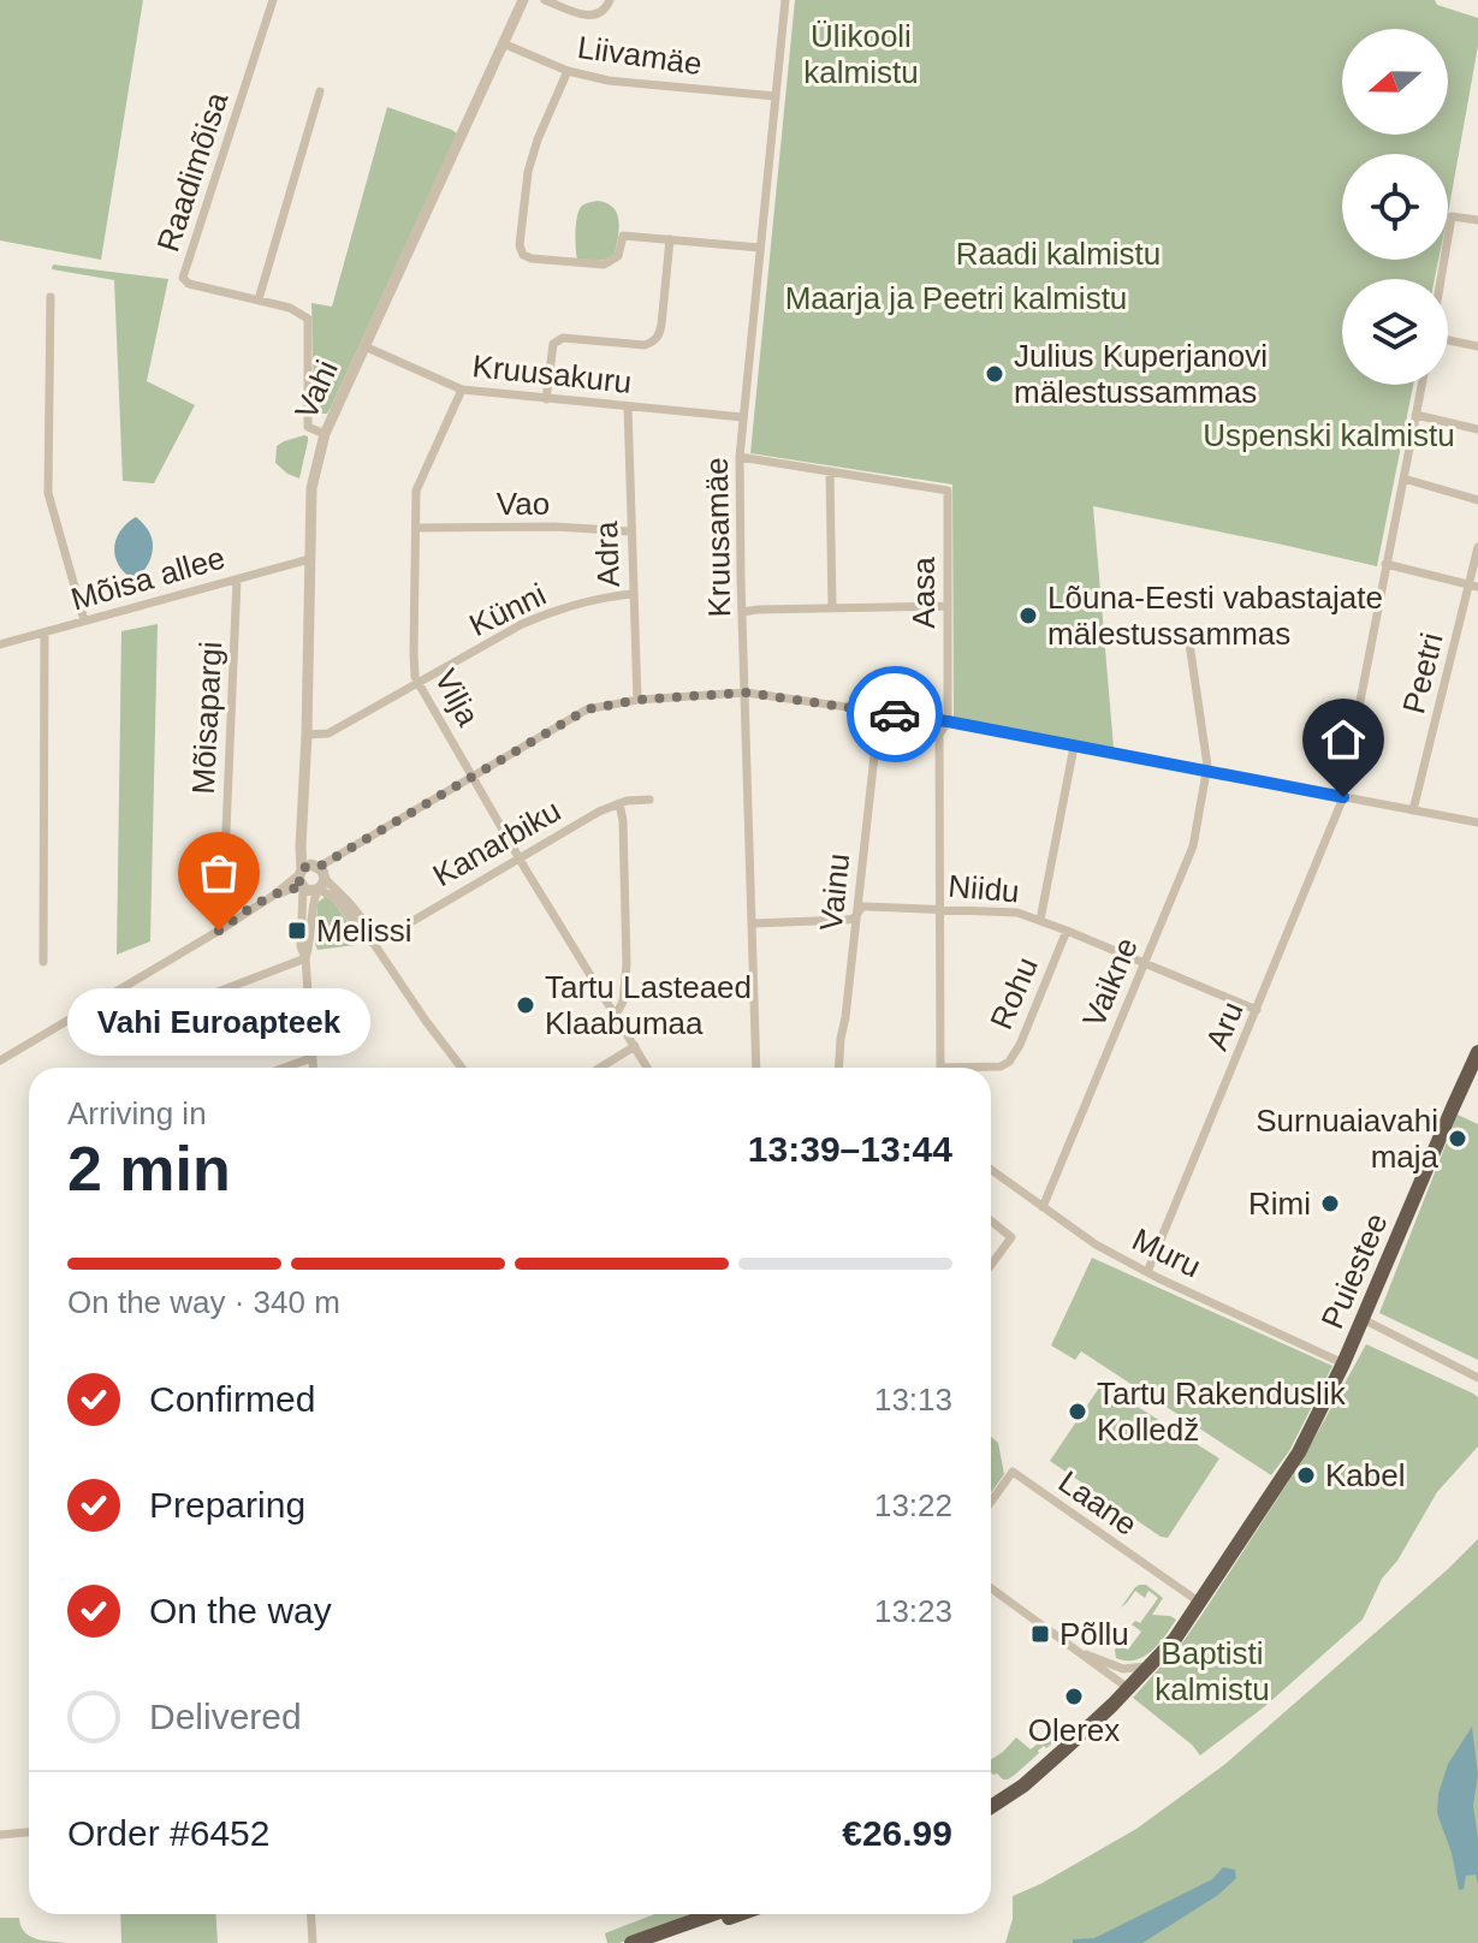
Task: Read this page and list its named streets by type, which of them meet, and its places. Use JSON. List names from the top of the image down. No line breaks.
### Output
{"streets":{"highway":["Puiestee"],"street":["Liivamäe","Raadimõisa","Kruusakuru","Vahi","Vao","Kruusamäe","Adra","Mõisa allee","Aasa","Künni","Peetri","Vilja","Mõisapargi","Kanarbiku","Niidu","Vainu","Vaikne","Rohu","Aru","Muru","Laane"]},"crossings":[["Liivamäe","Vahi"],["Liivamäe","Kruusamäe"],["Raadimõisa","Vahi"],["Kruusakuru","Vahi"],["Kruusakuru","Kruusamäe"],["Kruusakuru","Adra"],["Kruusakuru","Vilja"],["Vahi","Mõisa allee"],["Vahi","Künni"],["Vao","Adra"],["Vao","Vilja"],["Kruusamäe","Aasa"],["Kruusamäe","Niidu"],["Adra","Künni"],["Mõisa allee","Mõisapargi"],["Aasa","Niidu"],["Künni","Vilja"],["Vilja","Kanarbiku"],["Niidu","Vainu"],["Niidu","Vaikne"],["Niidu","Rohu"],["Niidu","Aru"],["Vaikne","Muru"],["Aru","Muru"],["Muru","Puiestee"],["Puiestee","Laane"]],"parks":["Ülikooli kalmistu","Raadi kalmistu","Maarja ja Peetri kalmistu","Uspenski kalmistu","Baptisti kalmistu"],"places":{"other":["Julius Kuperjanovi mälestussammas","Lõuna-Eesti vabastajate mälestussammas","Vahi Euroapteek","Tartu Lasteaed Klaabumaa","Surnuaiavahi maja","Rimi","Tartu Rakenduslik Kolledž","Kabel","Olerex"],"transit":["Melissi","Põllu"]},"north":"left","page":{"bubble":"Vahi Euroapteek","heading":["2 min","Arriving in","13:39–13:44"],"panel":["Order #6452","€26.99"],"bar":"On the way · 340 m","list":[["Confirmed","13:13"],["Preparing","13:22"],["On the way","13:23"],"Delivered"]}}
